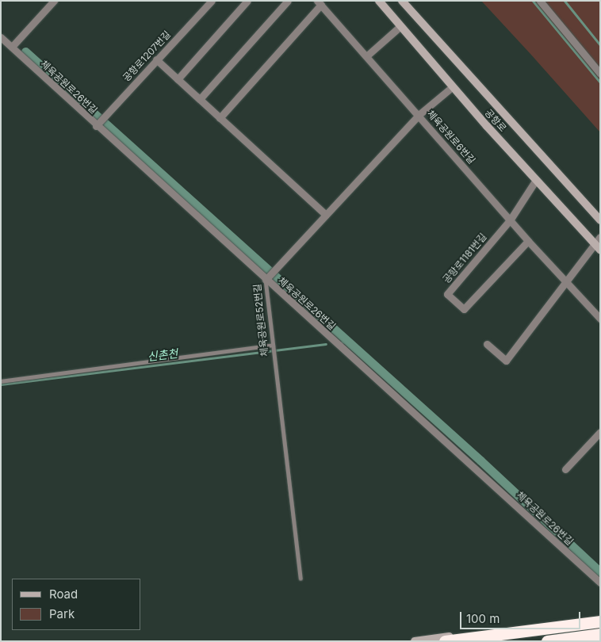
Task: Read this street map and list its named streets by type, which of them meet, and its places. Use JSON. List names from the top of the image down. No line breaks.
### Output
{"streets":{"main road":["공항로"],"street":["공항로1207번길","체육공원로26번길","체육공원로6번길","공항로1181번길","체육공원로52번길"]},"crossings":[["공항로1207번길","체육공원로26번길"],["체육공원로26번길","체육공원로52번길"],["공항로","공항로1181번길"],["공항로","체육공원로52번길"],["체육공원로6번길","공항로1181번길"],["체육공원로6번길","체육공원로52번길"]],"water":["신촌천"],"legend":["Road","Park"],"scale_bar":"100 m"}
